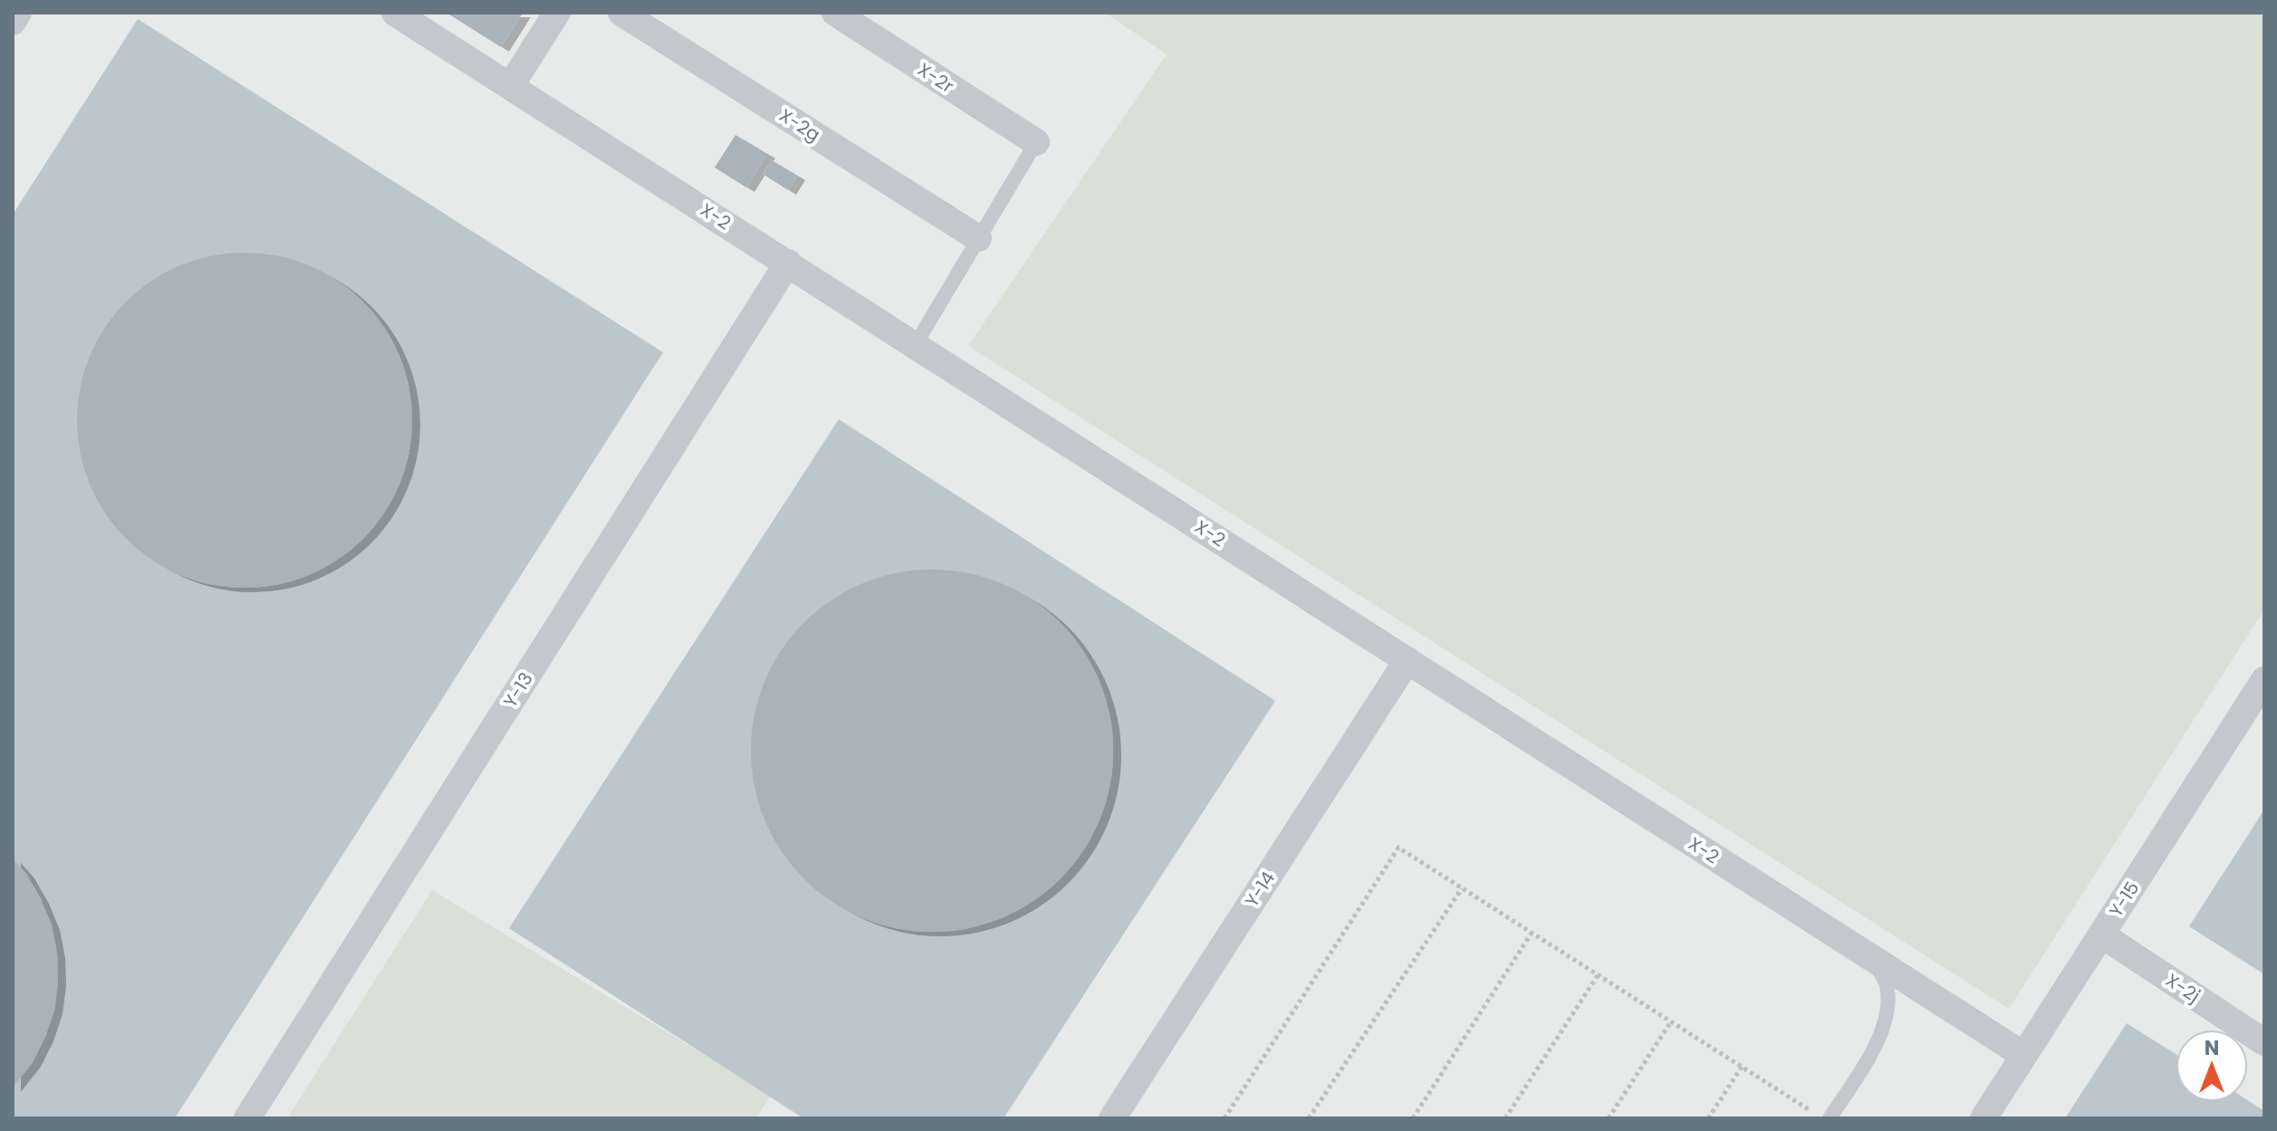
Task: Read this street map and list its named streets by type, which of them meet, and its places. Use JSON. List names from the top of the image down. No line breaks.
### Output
{"streets":{"street":["X-2r","X-2g","X-2","Y-13","Y-14","Y-15","X-2j"]},"crossings":[["X-2","Y-13"],["X-2","Y-14"],["X-2","Y-15"],["Y-15","X-2j"]],"north":"top"}
